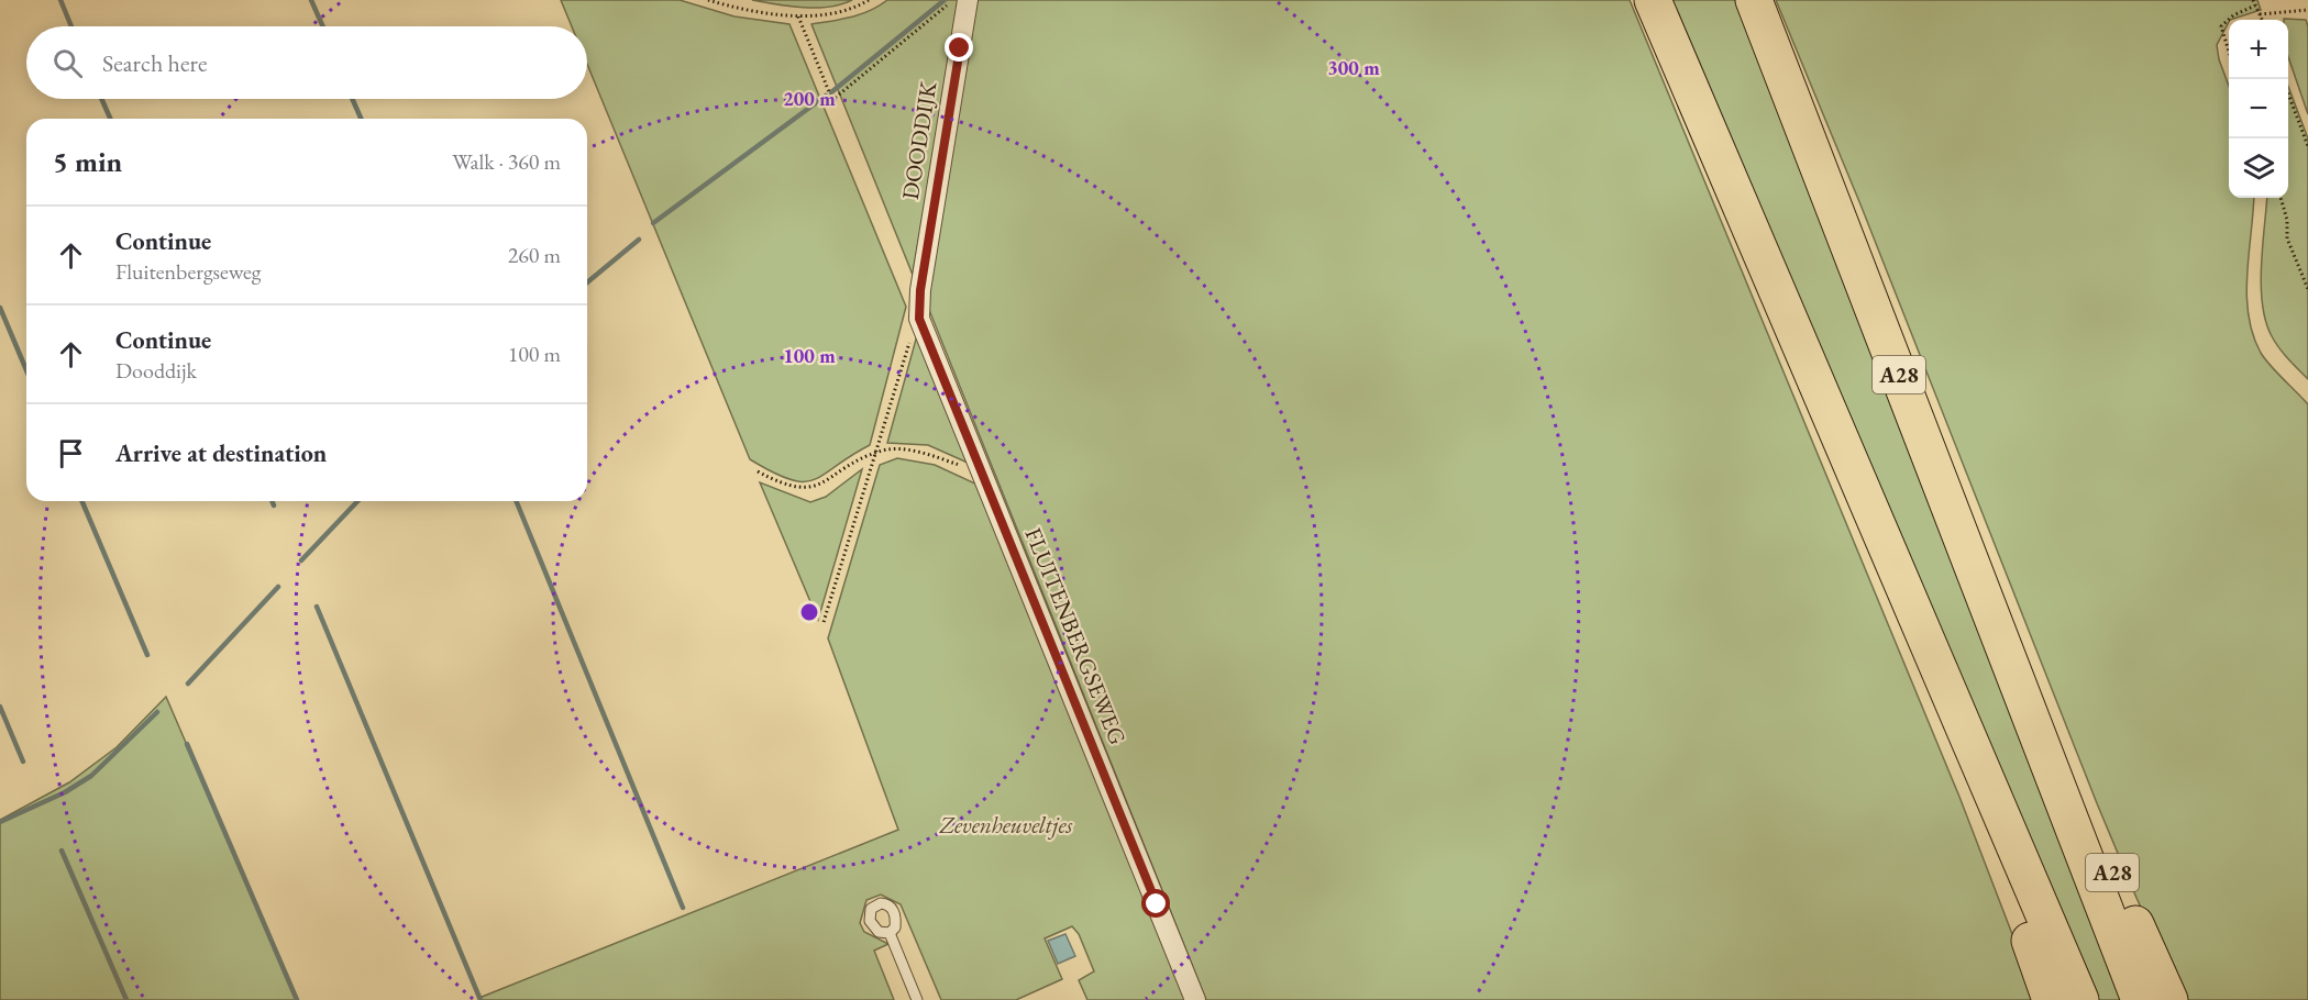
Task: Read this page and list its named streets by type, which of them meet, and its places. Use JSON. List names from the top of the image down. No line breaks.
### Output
{"streets":{"highway":["A28"],"street":["DOODDIJK","FLUITENBERGSEWEG"]},"crossings":[["DOODDIJK","FLUITENBERGSEWEG"]],"parks":["Zevenheuveltjes"],"page":{"map_buttons":["+","−"],"search":"Search here","heading":["5 min","Walk · 360 m"],"list":[["Continue","Fluitenbergseweg","260 m"],["Continue","Dooddijk","100 m"],"Arrive at destination"]},"rings":["300 m","200 m","100 m"]}
